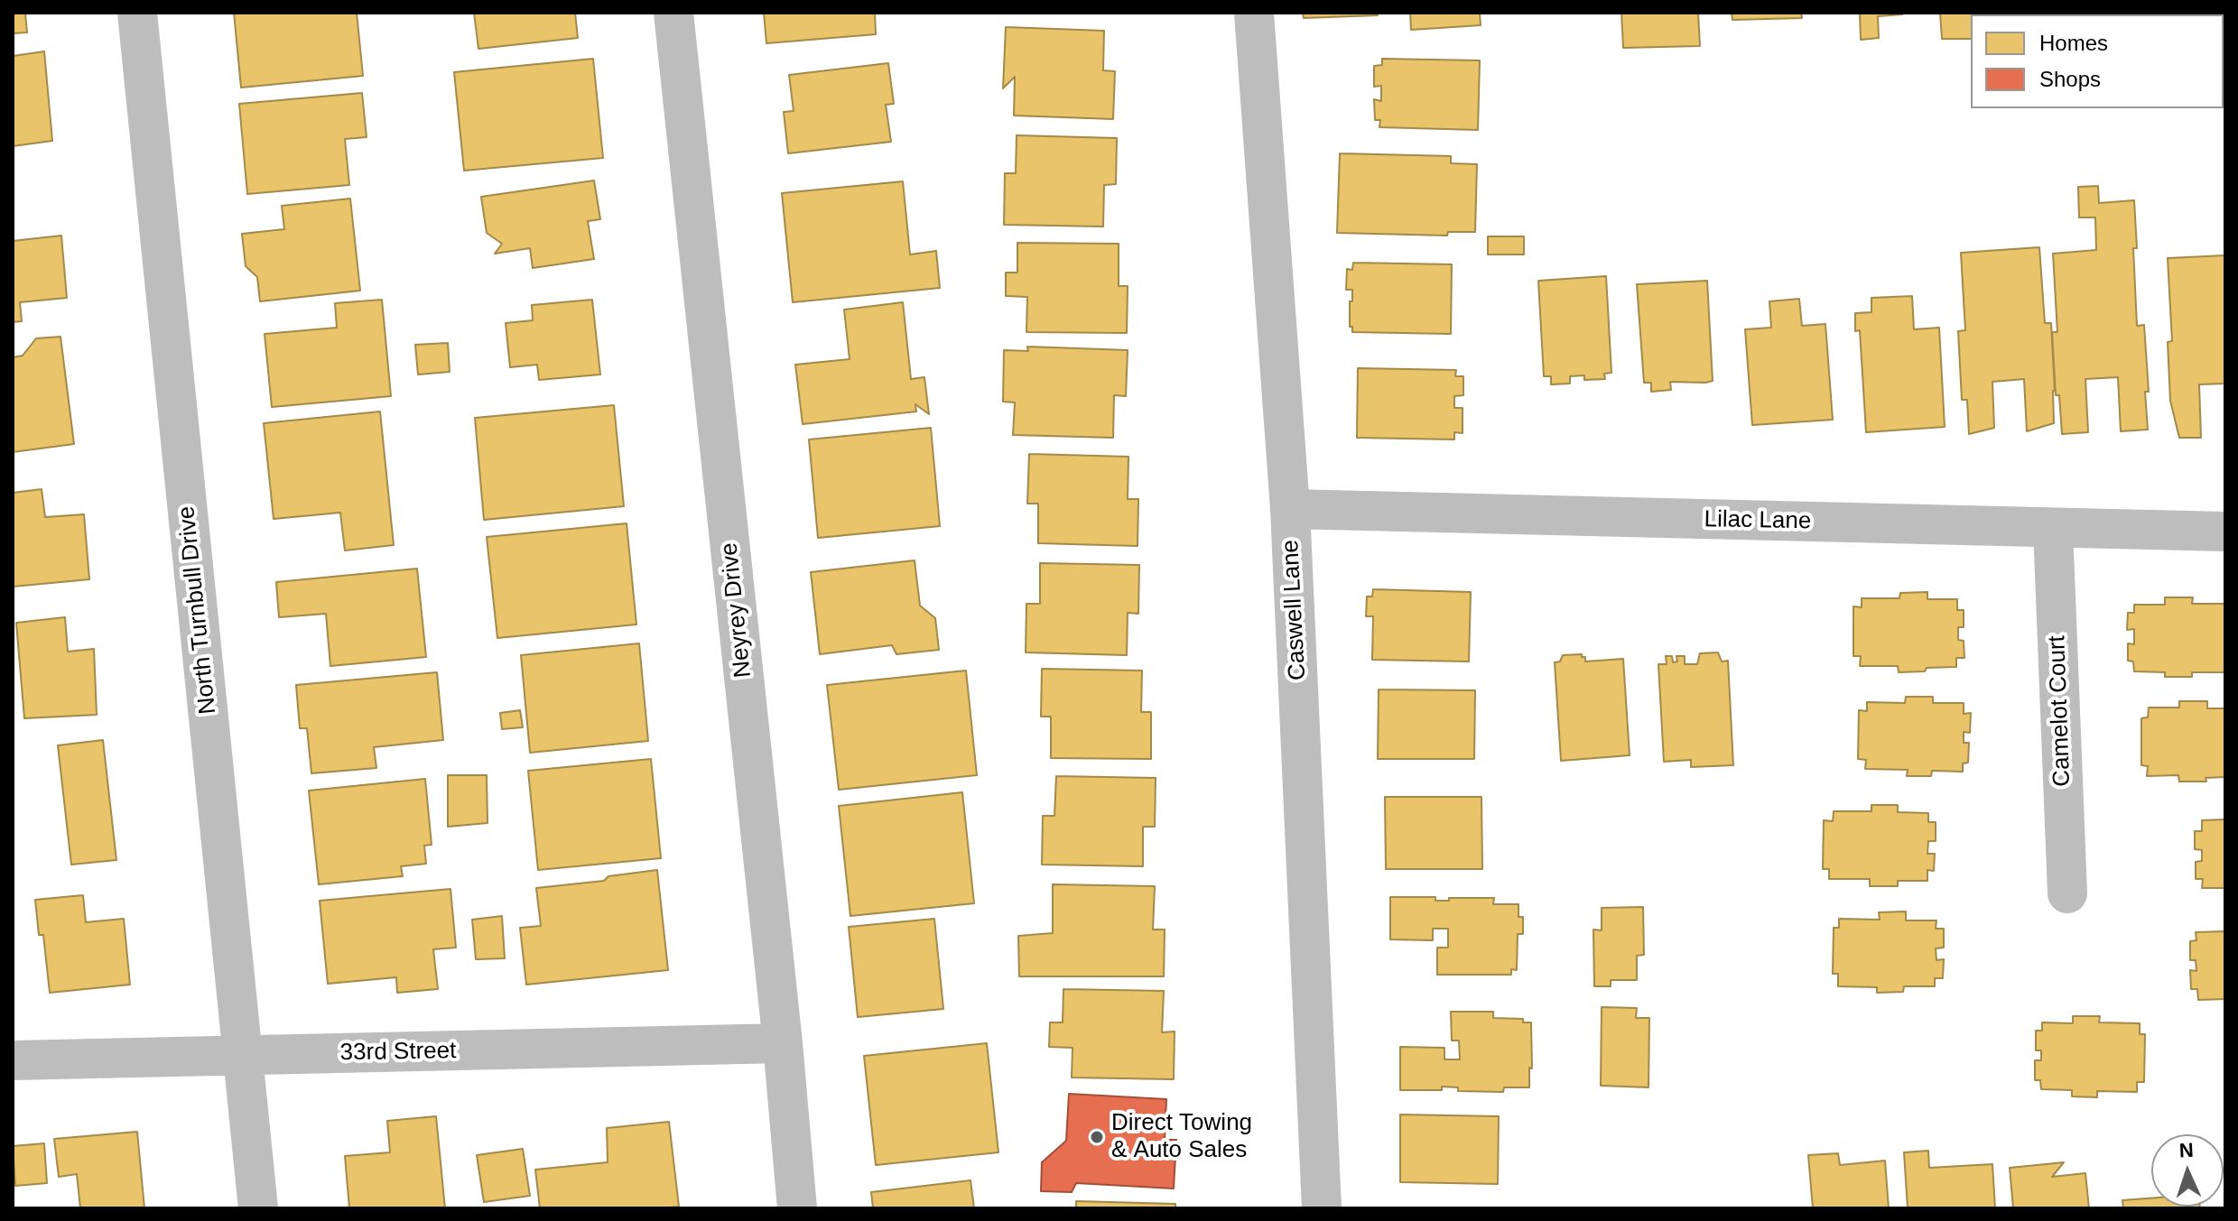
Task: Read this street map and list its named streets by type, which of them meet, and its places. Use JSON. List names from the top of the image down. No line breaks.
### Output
{"streets":{"street":["Lilac Lane","North Turnbull Drive","Neyrey Drive","Caswell Lane","Camelot Court","33rd Street"]},"crossings":[["Lilac Lane","Caswell Lane"],["Lilac Lane","Camelot Court"],["North Turnbull Drive","33rd Street"],["Neyrey Drive","33rd Street"]],"places":["Direct Towing & Auto Sales"],"legend":["Homes","Shops"],"north":"top"}
